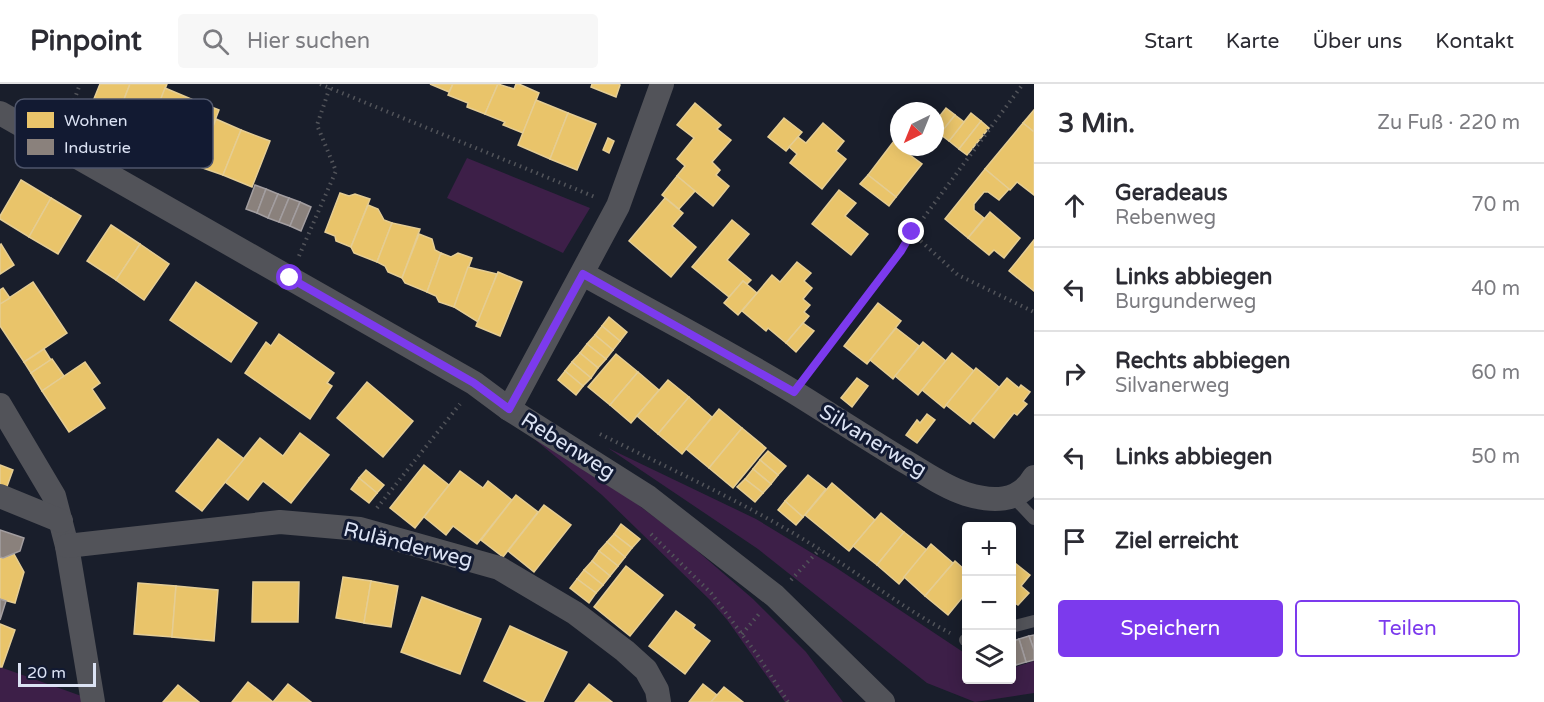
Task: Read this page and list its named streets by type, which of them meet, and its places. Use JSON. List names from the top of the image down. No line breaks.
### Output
{"streets":{"street":["Silvanerweg","Rebenweg","Ruländerweg"]},"legend":["Wohnen","Industrie"],"scale_bar":"20 m","north":"bottom left","page":{"header":"Pinpoint","search":"Hier suchen","nav":["Start","Karte","Über uns","Kontakt"],"heading":["3 Min.","Zu Fuß · 220 m"],"list":[["Geradeaus","Rebenweg","70 m"],["Links abbiegen","Burgunderweg","40 m"],["Rechts abbiegen","Silvanerweg","60 m"],["Links abbiegen","50 m"],"Ziel erreicht"],"map_buttons":["+","−"],"buttons":["Speichern","Teilen"],"scale":"20 m"}}
